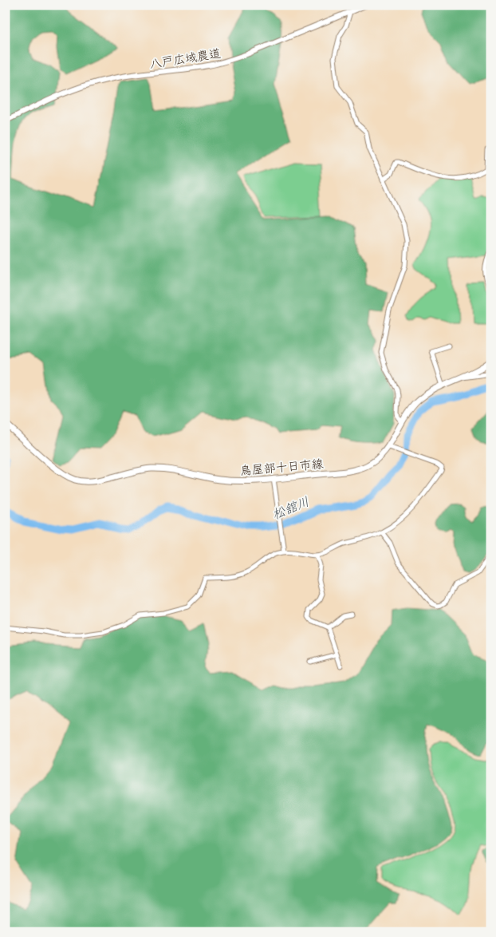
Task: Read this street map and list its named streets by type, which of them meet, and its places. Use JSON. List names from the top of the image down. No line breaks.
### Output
{"streets":{"main road":["鳥屋部十日市線"],"street":["八戸広域農道"]},"water":["松舘川"]}
